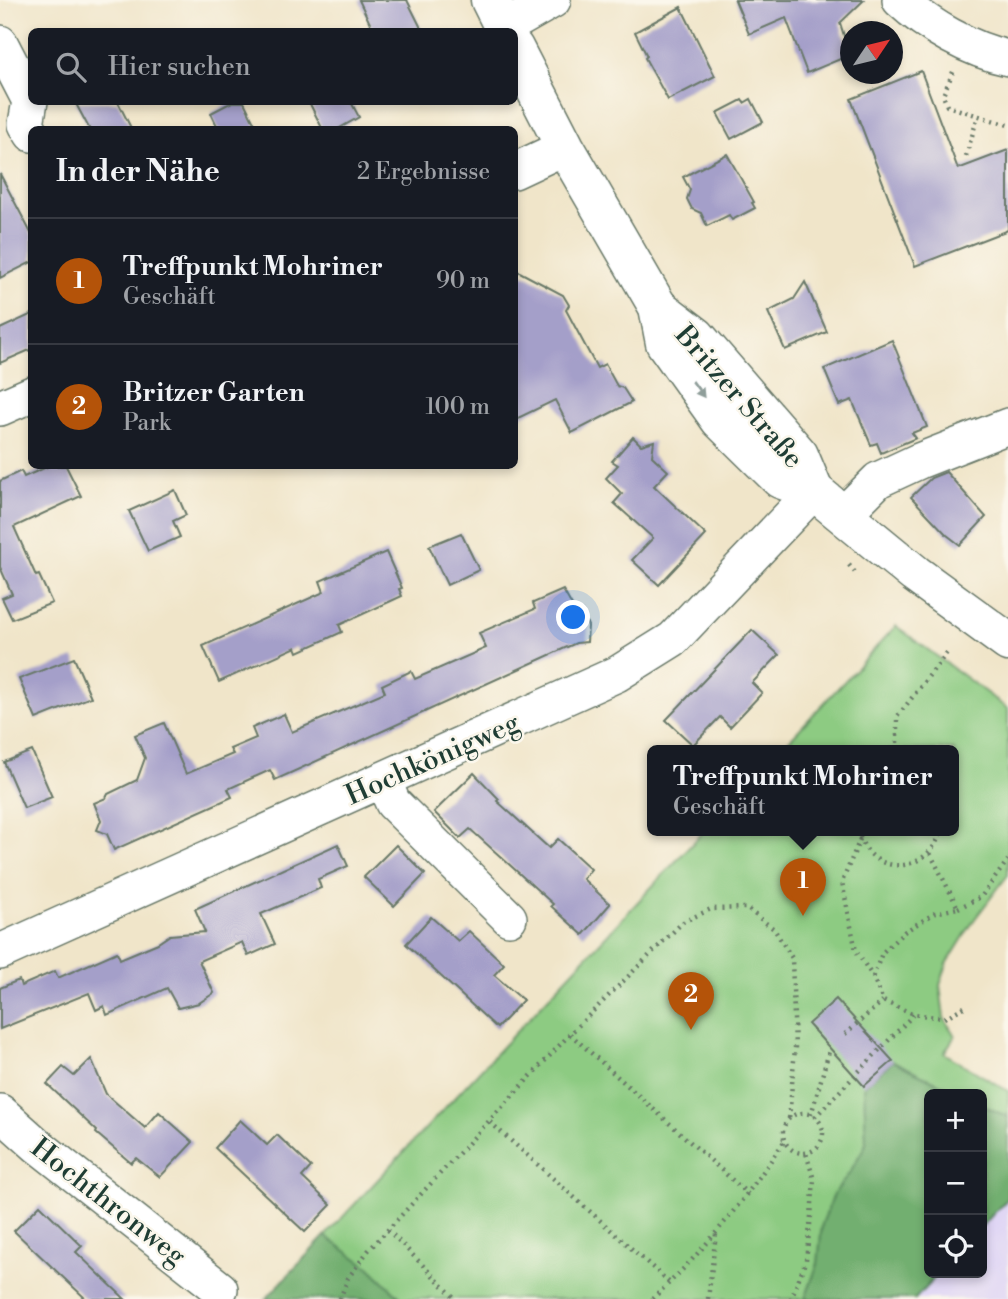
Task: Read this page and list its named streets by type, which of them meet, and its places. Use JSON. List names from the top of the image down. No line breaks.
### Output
{"streets":{"main road":["Britzer Straße"],"street":["Hochkönigweg","Hochthronweg"]},"crossings":[["Britzer Straße","Hochkönigweg"]],"north":"top right","page":{"search":"Hier suchen","heading":["In der Nähe","2 Ergebnisse"],"list":[{"mark":"1","name":"Treffpunkt Mohriner","note":"Geschäft","value":"90 m"},{"mark":"2","name":"Britzer Garten","note":"Park","value":"100 m"}],"popup":["Treffpunkt Mohriner","Geschäft"],"pins":["1","2"],"map_buttons":["+","−"]}}
